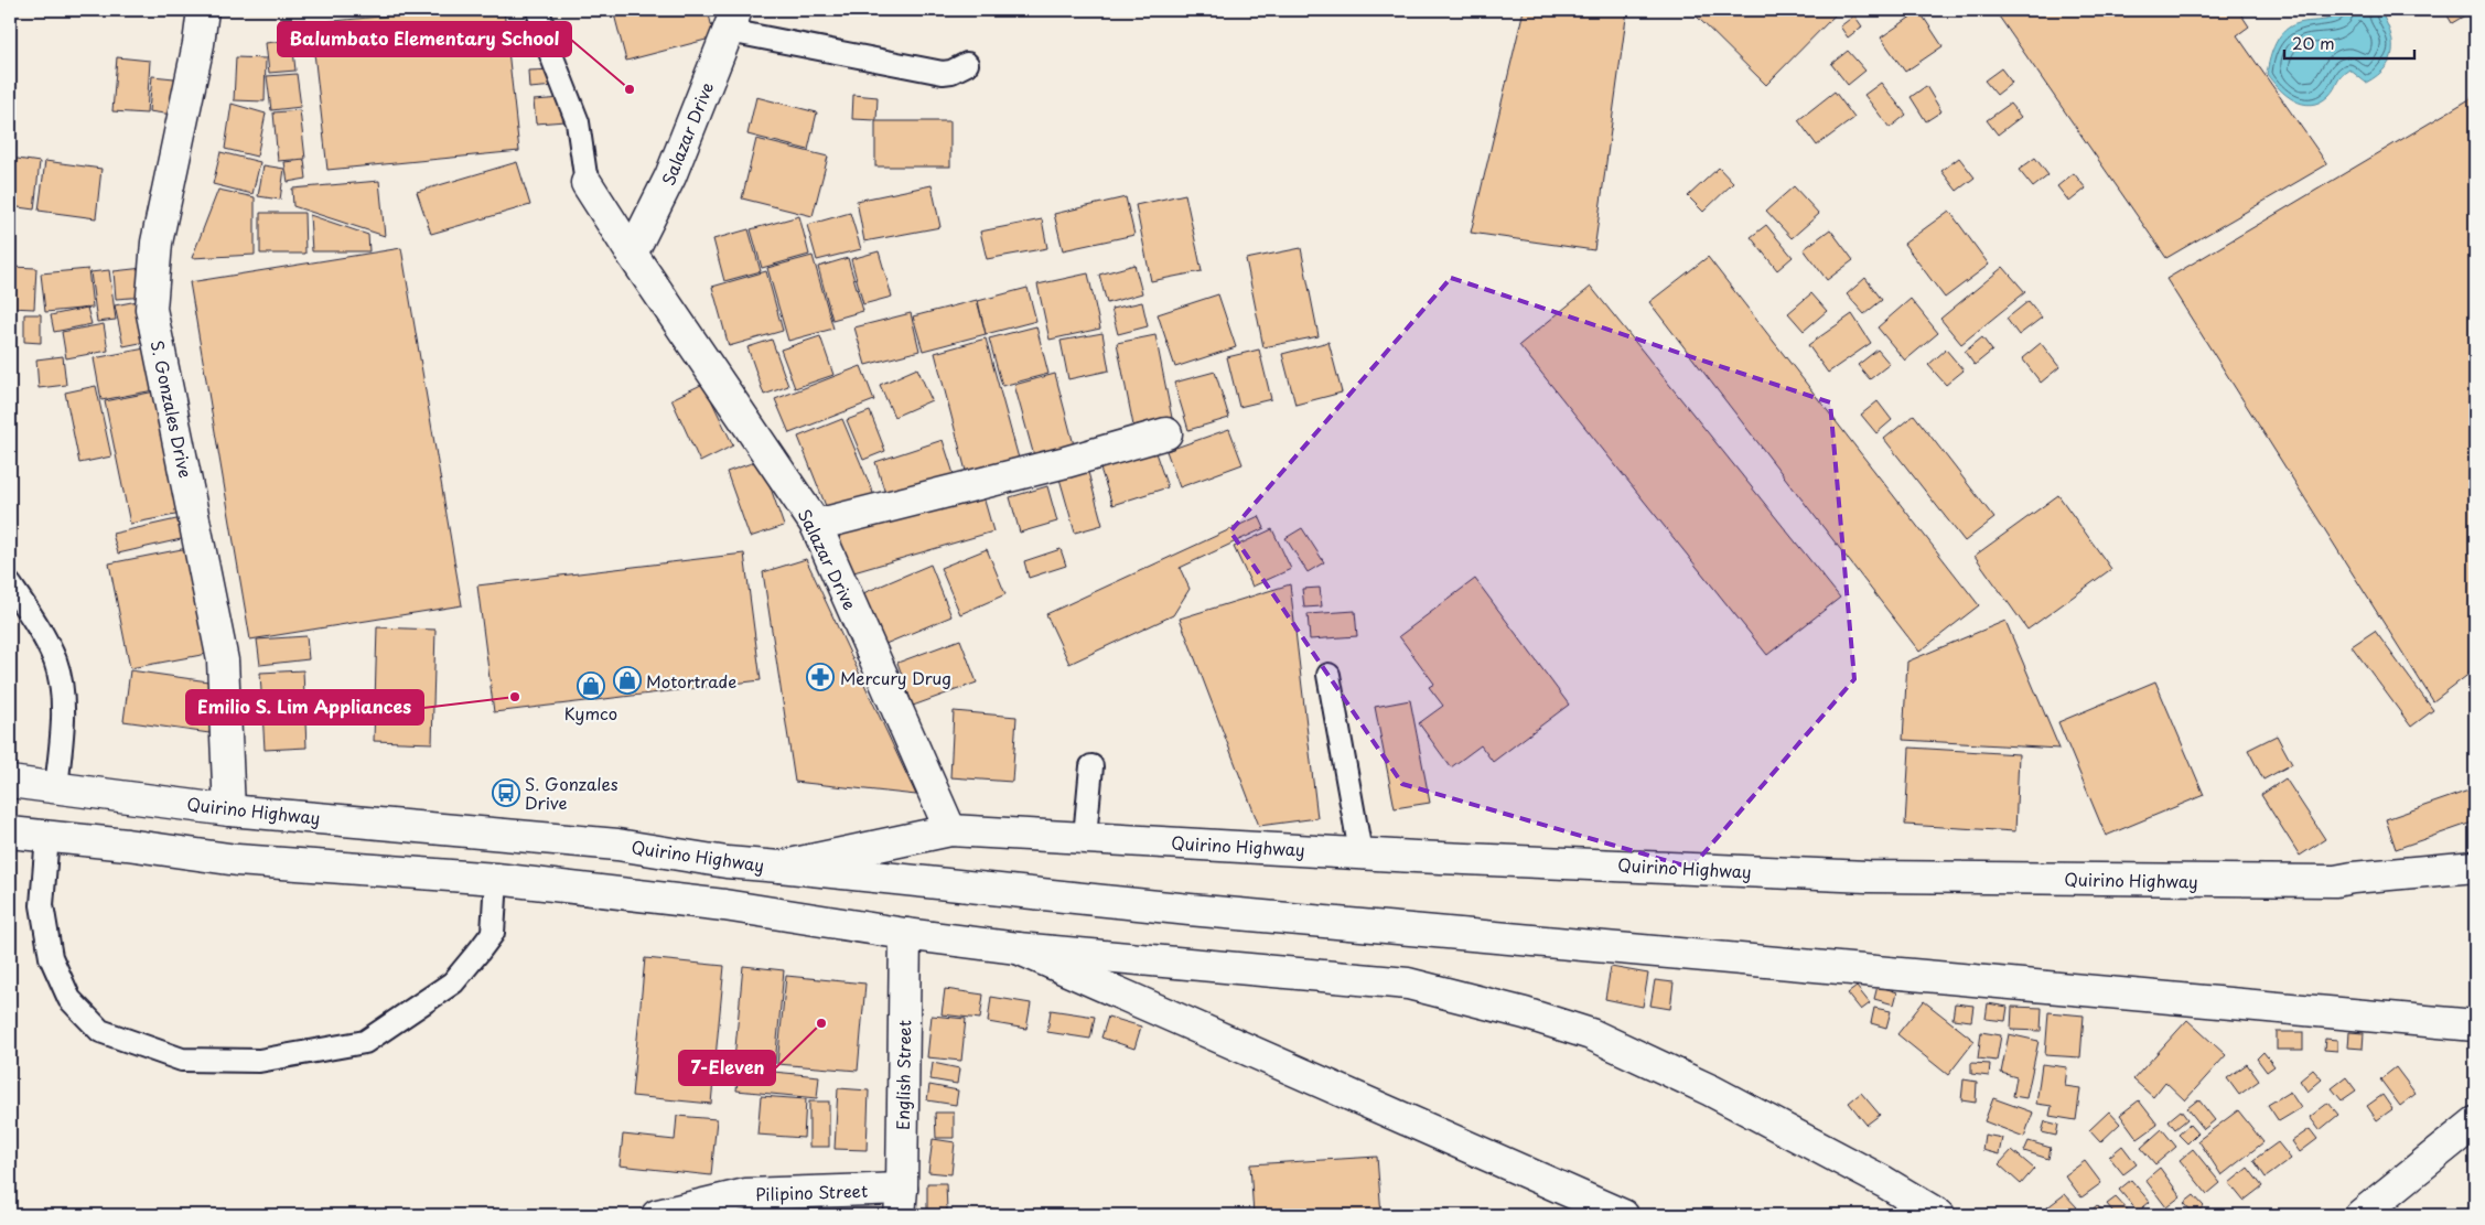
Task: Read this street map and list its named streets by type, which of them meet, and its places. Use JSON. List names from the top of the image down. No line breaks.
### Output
{"streets":{"main road":["Salazar Drive","S. Gonzales Drive","Quirino Highway","English Street","Pilipino Street"]},"crossings":[["Salazar Drive","Quirino Highway"],["S. Gonzales Drive","Quirino Highway"],["English Street","Pilipino Street"]],"places":{"other":["Balumbato Elementary School","Emilio S. Lim Appliances","7-Eleven"],"pharmacy":["Mercury Drug"],"shop":["Motortrade","Kymco"],"bus stop":["S. Gonzales Drive"]},"scale_bar":"20 m"}
